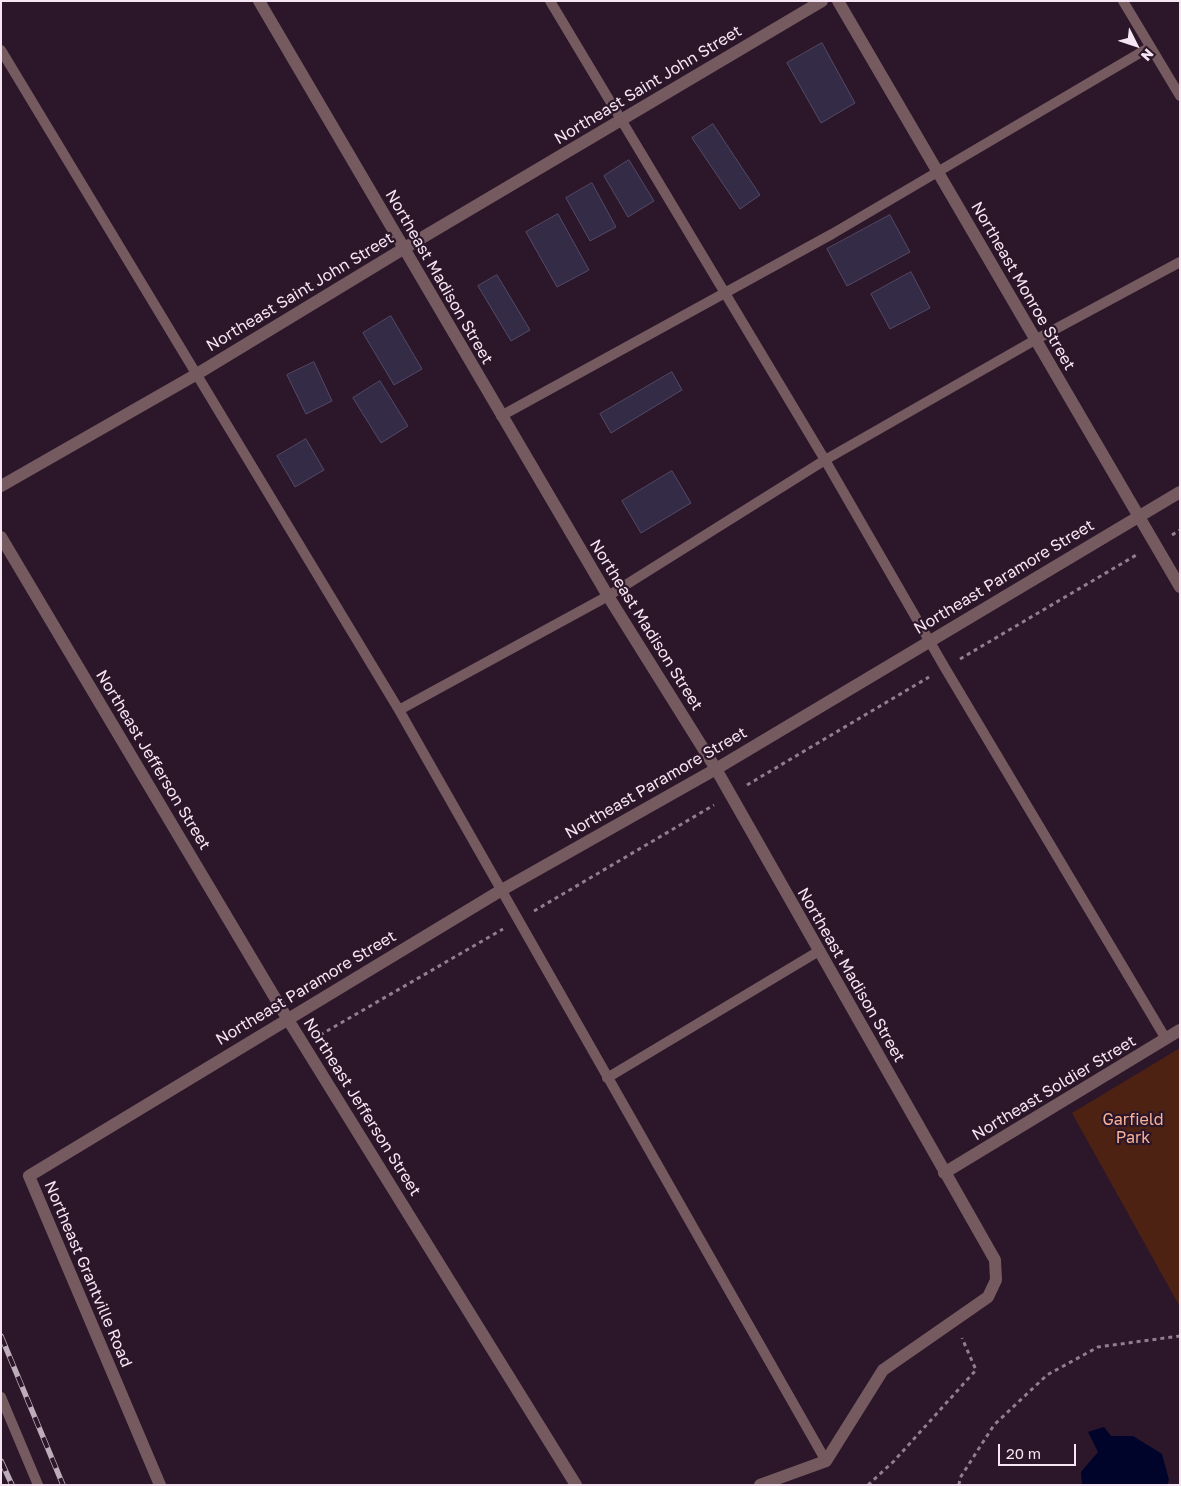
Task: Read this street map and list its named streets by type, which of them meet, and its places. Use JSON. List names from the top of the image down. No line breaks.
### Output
{"streets":{"street":["Northeast Saint John Street","Northeast Madison Street","Northeast Monroe Street","Northeast Paramore Street","Northeast Jefferson Street","Northeast Soldier Street","Northeast Grantville Road"]},"crossings":[["Northeast Saint John Street","Northeast Madison Street"],["Northeast Madison Street","Northeast Paramore Street"],["Northeast Madison Street","Northeast Soldier Street"],["Northeast Monroe Street","Northeast Paramore Street"],["Northeast Paramore Street","Northeast Jefferson Street"],["Northeast Paramore Street","Northeast Grantville Road"]],"parks":["Garfield Park"],"scale_bar":"20 m","north":"bottom right"}
